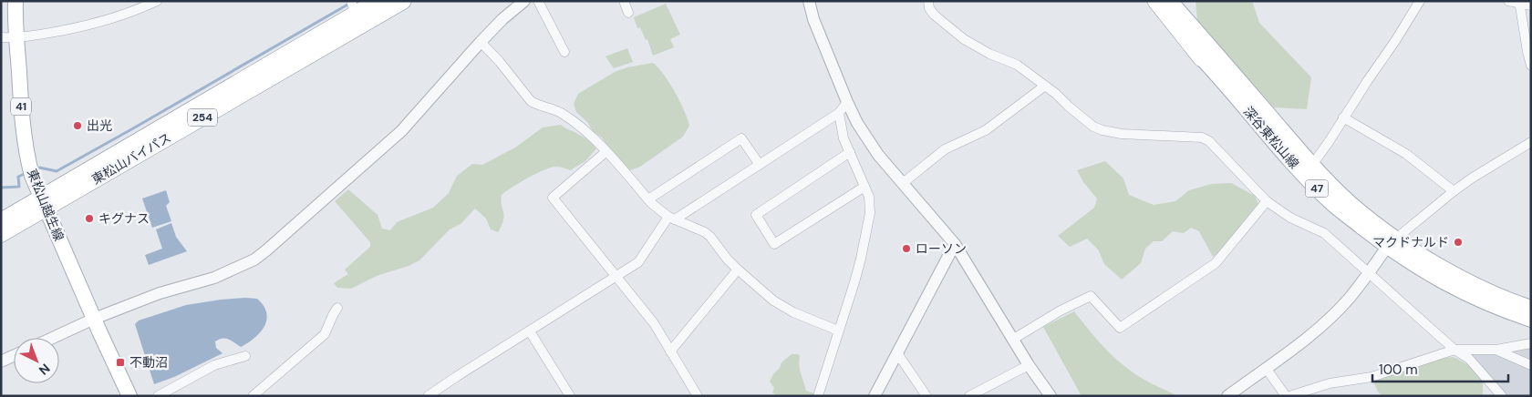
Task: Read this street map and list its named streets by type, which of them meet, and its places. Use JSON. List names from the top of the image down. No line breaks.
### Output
{"streets":{"highway":["254","東松山バイパス"],"main road":["41","深谷東松山線","47","東松山越生線"]},"crossings":[["東松山バイパス","東松山越生線"]],"places":{"other":["出光","キグナス","マクドナルド","ローソン"],"transit":["不動沼"]},"scale_bar":"100 m","north":"bottom right"}
